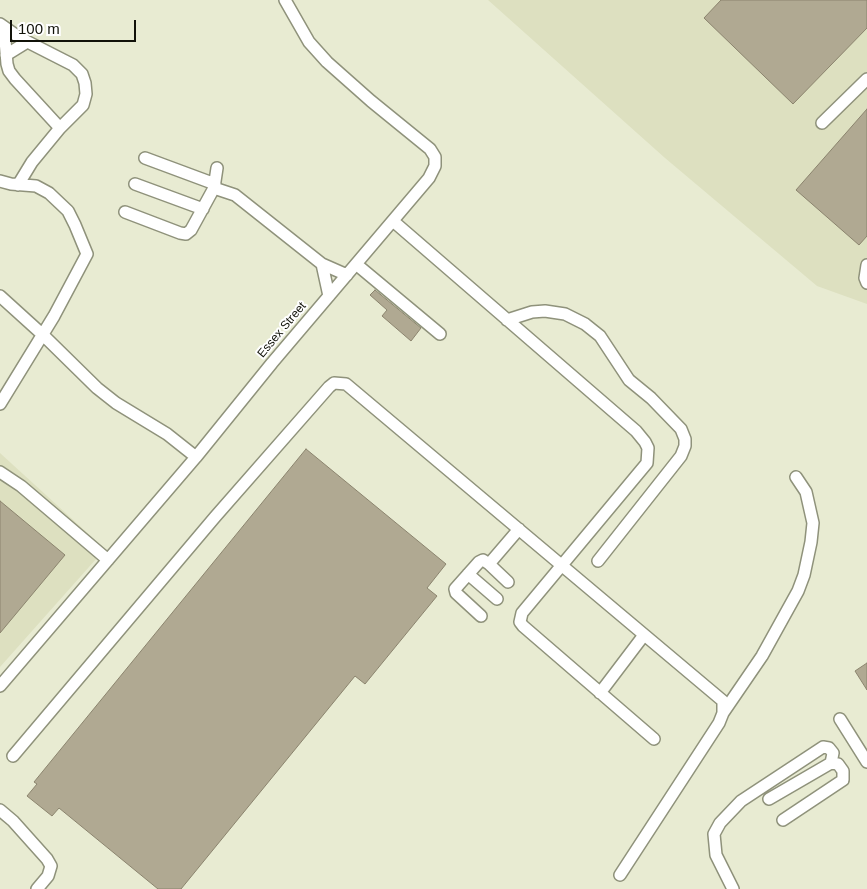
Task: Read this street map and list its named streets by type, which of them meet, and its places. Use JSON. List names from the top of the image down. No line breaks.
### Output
{"streets":{"street":["Essex Street"]},"scale_bar":"100 m"}
